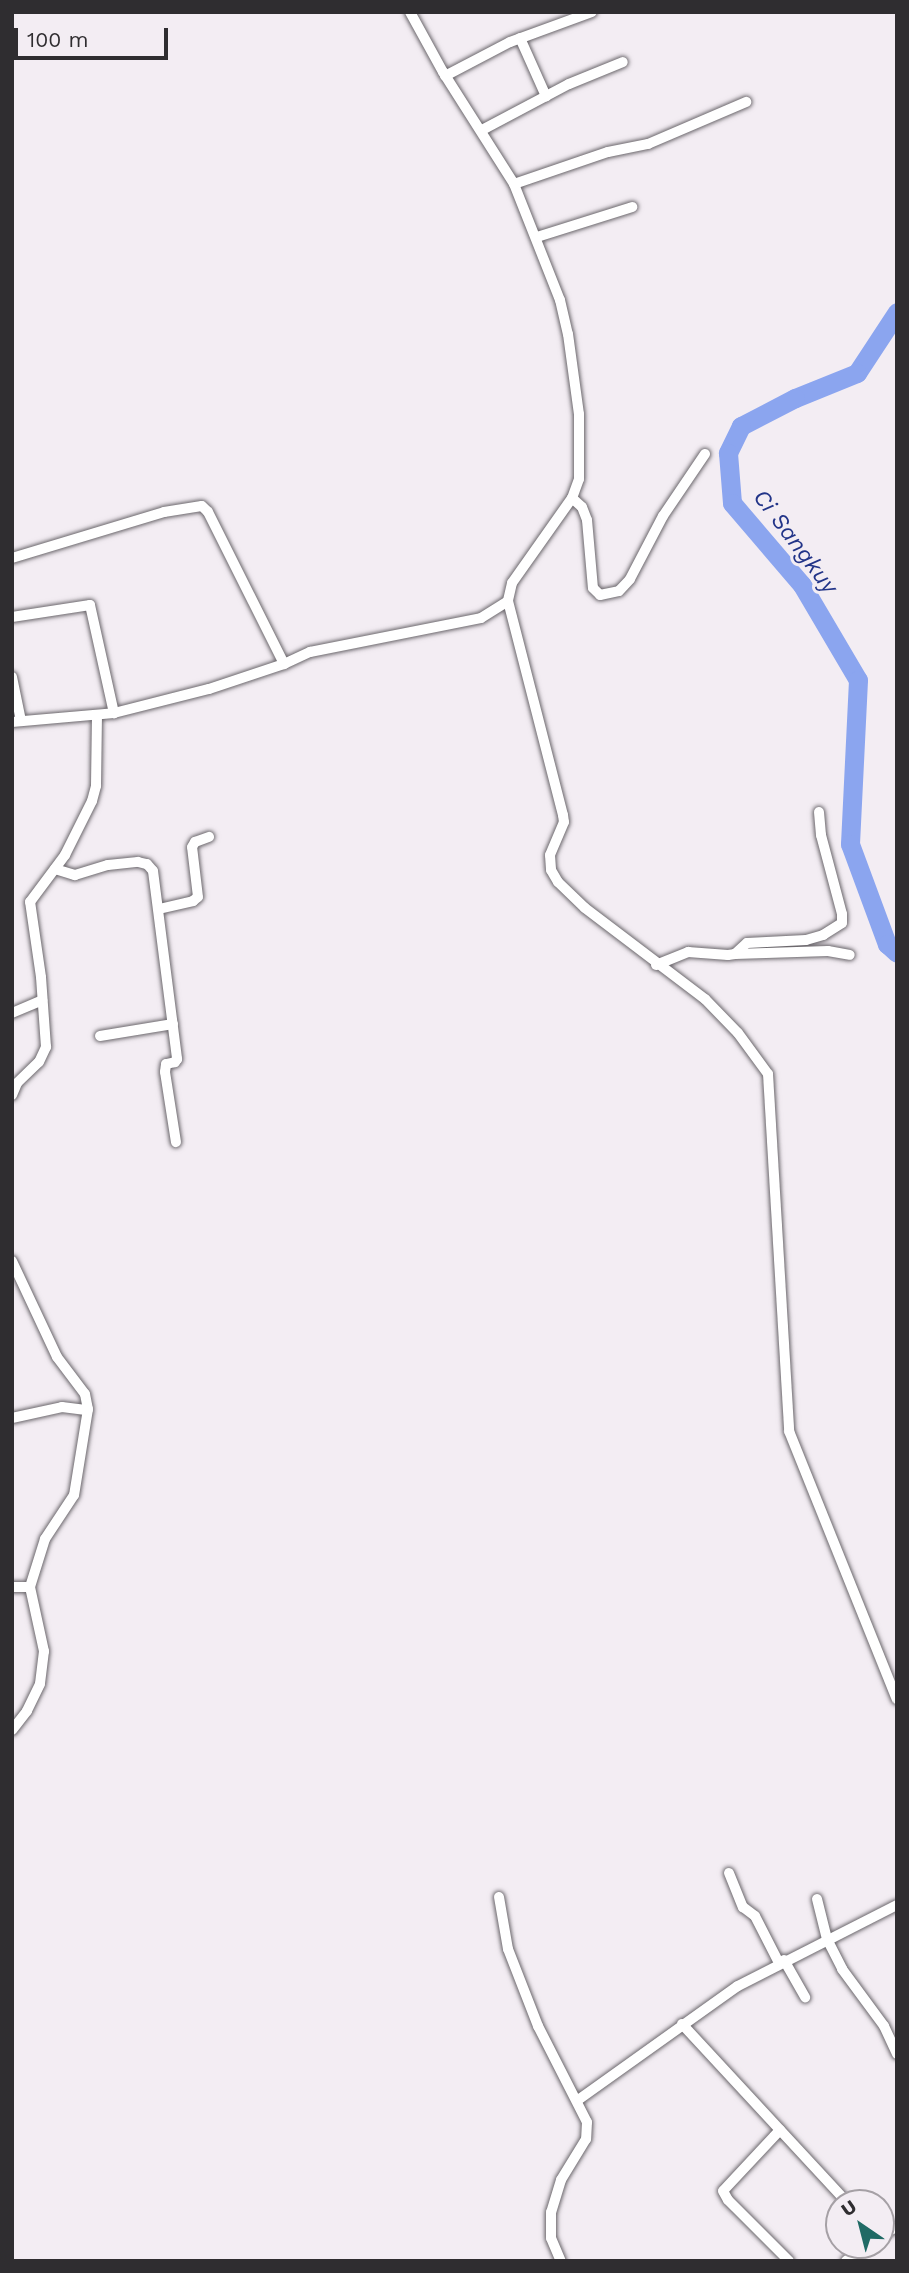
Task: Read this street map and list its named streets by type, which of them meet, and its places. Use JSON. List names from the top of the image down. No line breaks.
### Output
{"water":["Ci Sangkuy"],"scale_bar":"100 m","north":"top left"}
